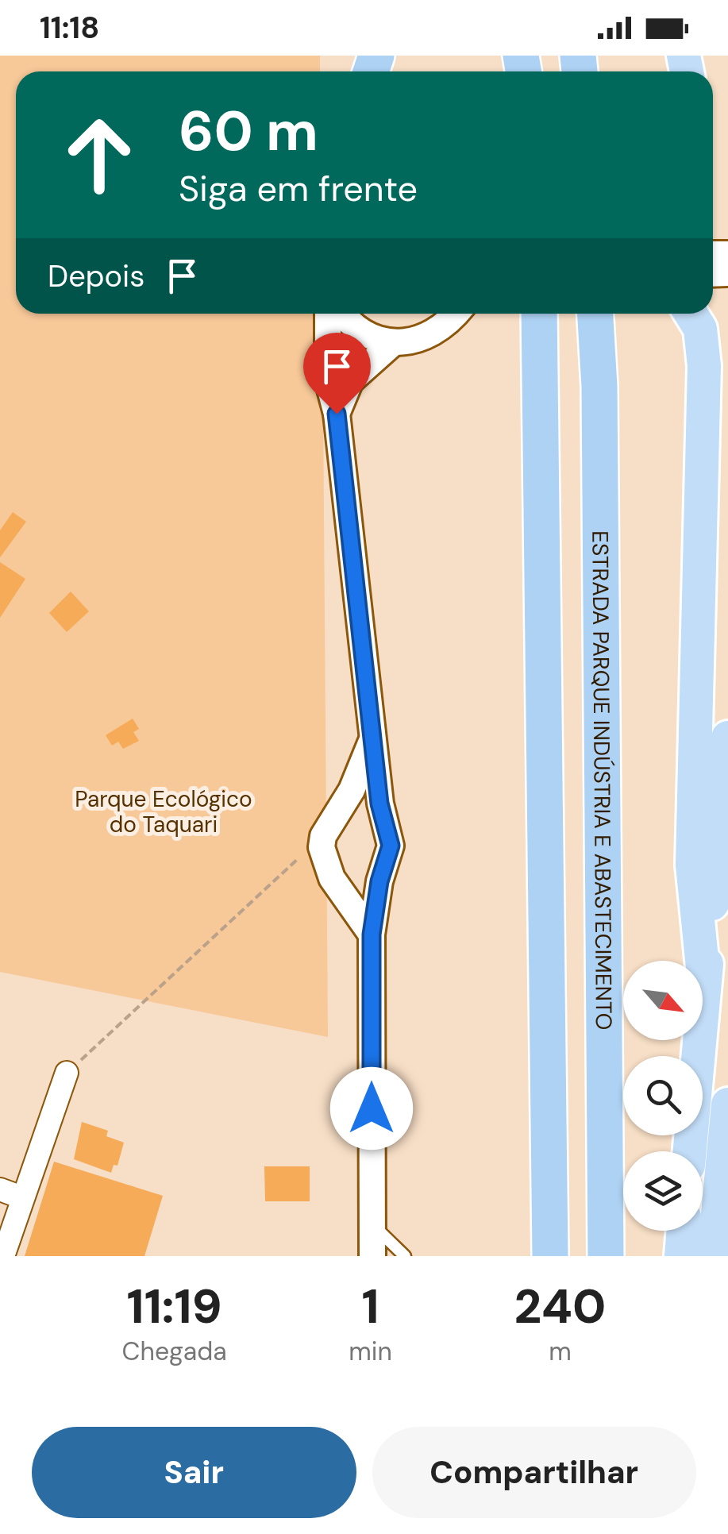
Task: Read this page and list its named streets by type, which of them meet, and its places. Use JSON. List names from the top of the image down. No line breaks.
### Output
{"streets":{"highway":["ESTRADA PARQUE INDÚSTRIA E ABASTECIMENTO"]},"parks":["Parque Ecológico do Taquari"],"north":"bottom right","page":{"status":"11:18","turn":["60 m","Siga em frente"],"then":"Depois","eta":["11:19","Chegada","1","min","240","m"],"buttons":["Sair","Compartilhar"]}}
